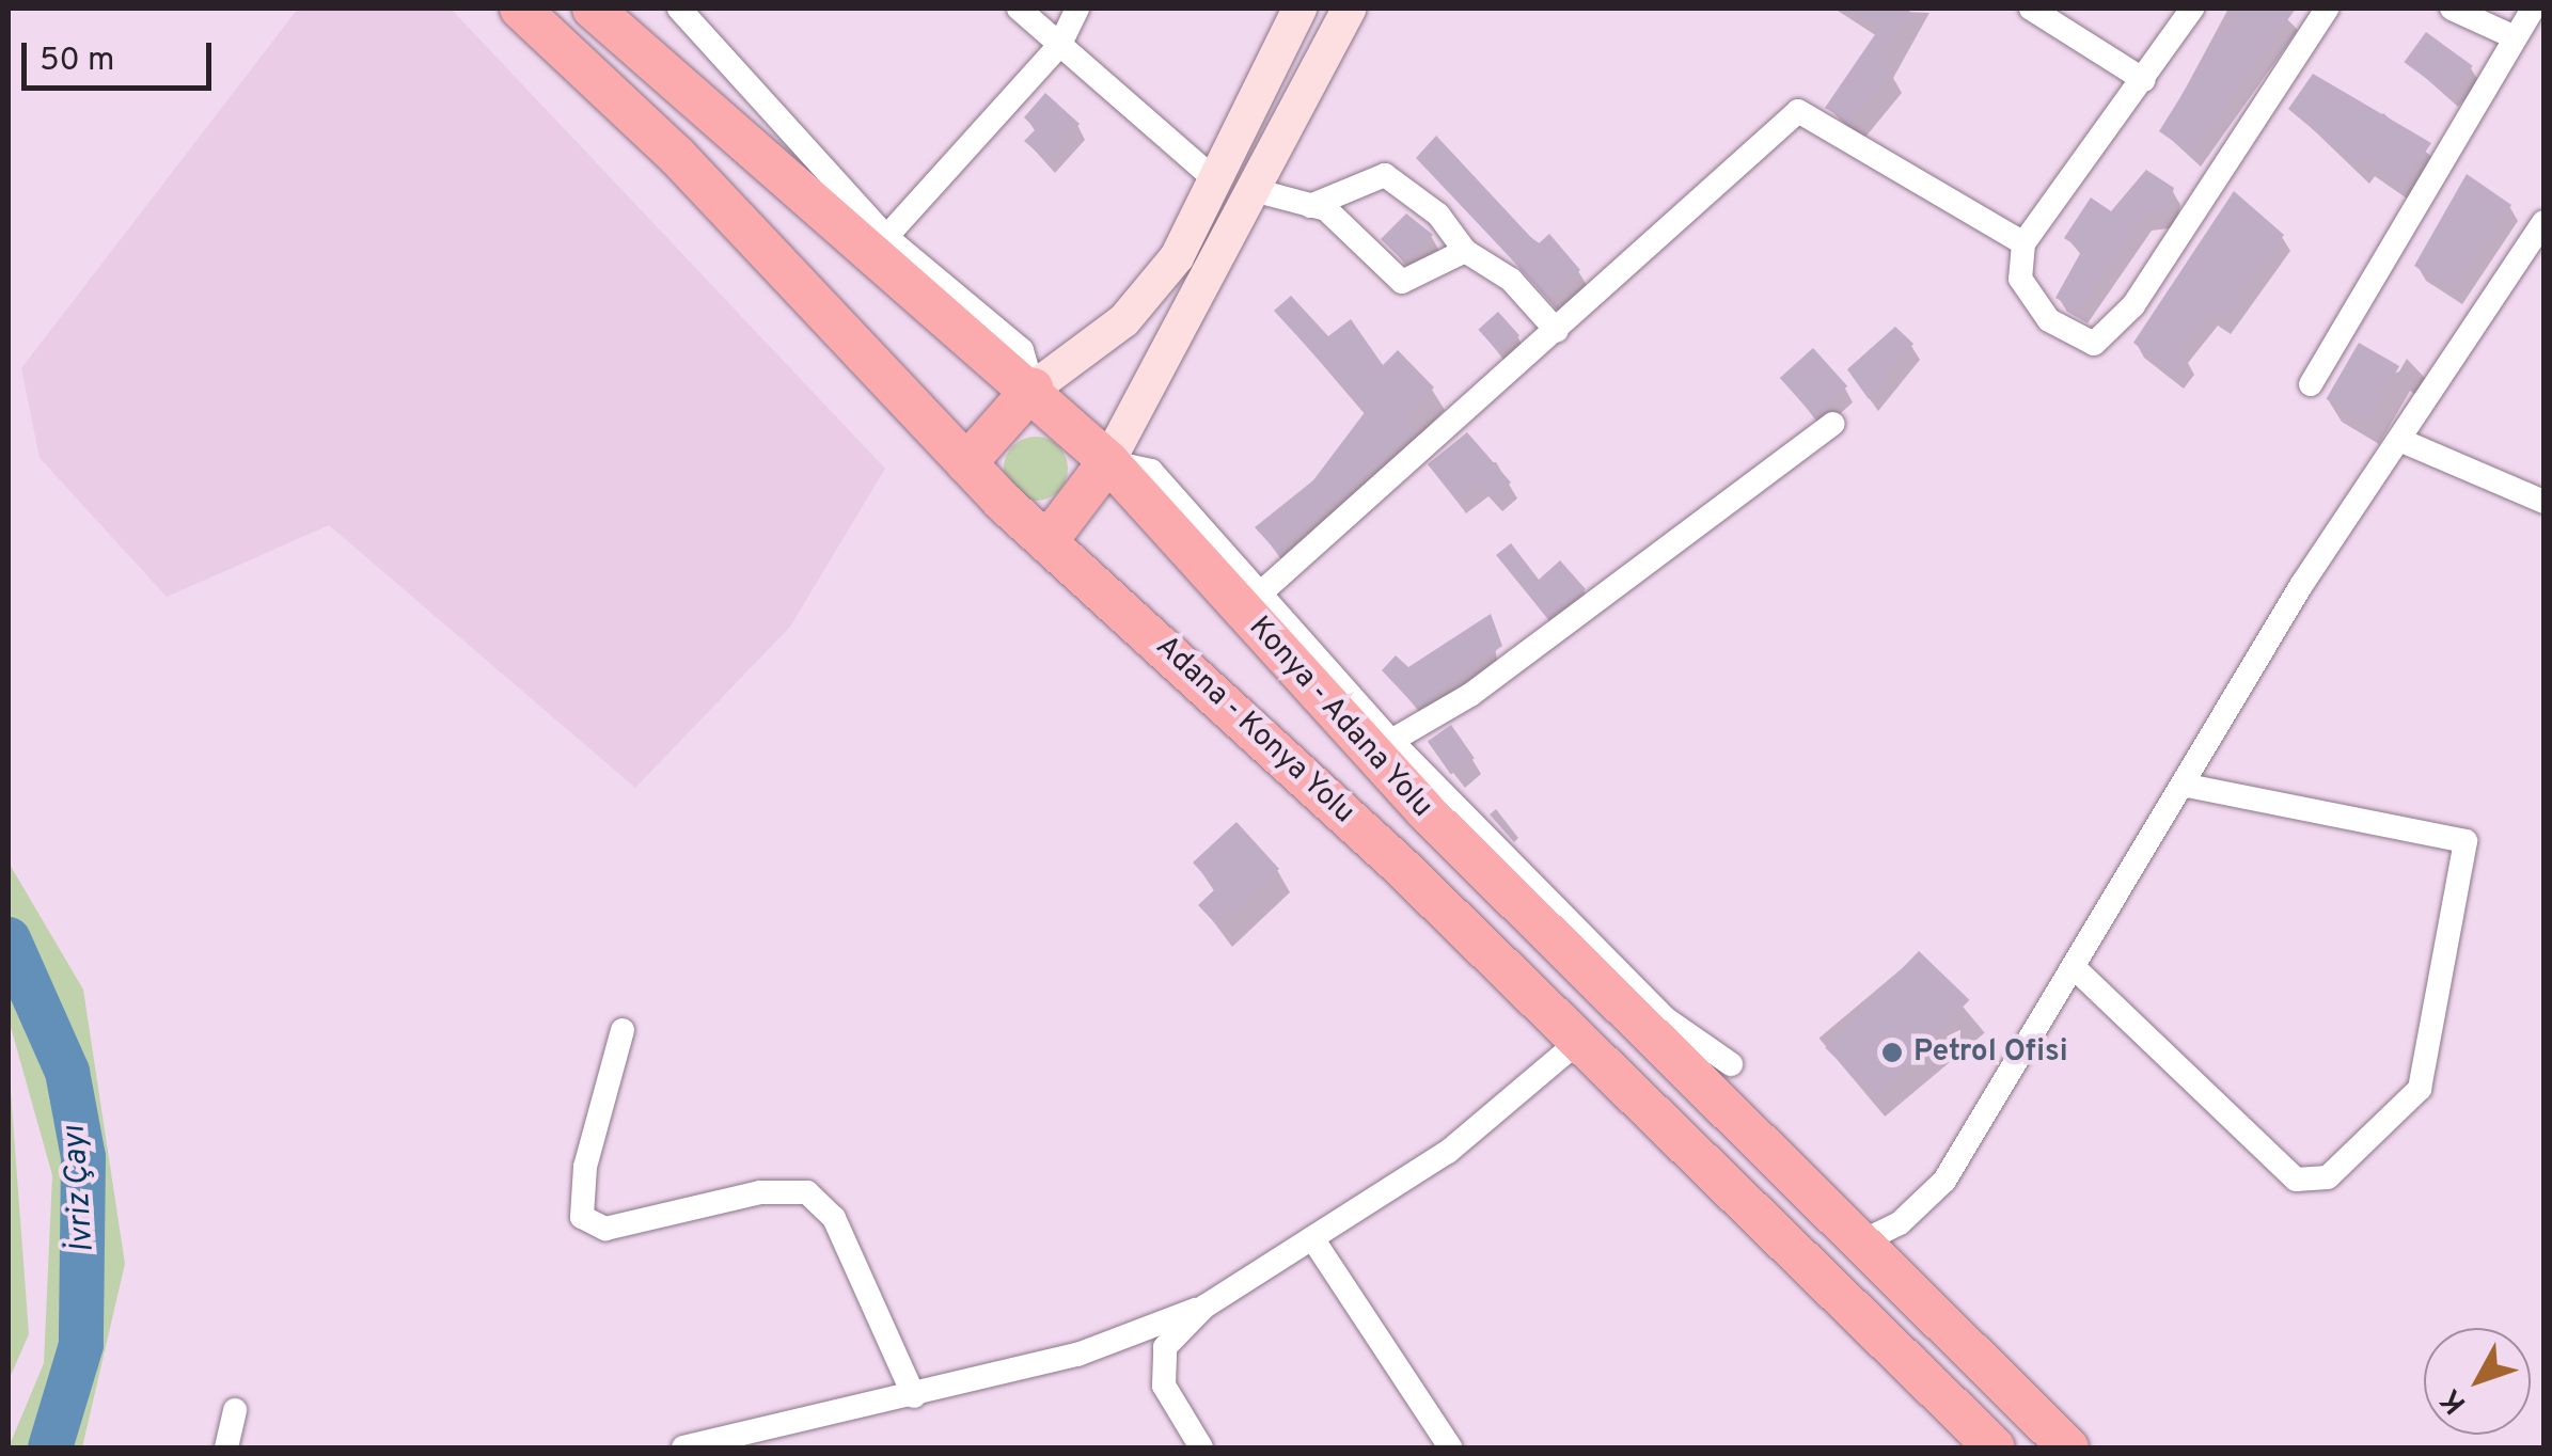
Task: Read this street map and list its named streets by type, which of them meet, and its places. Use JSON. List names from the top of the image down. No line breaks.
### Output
{"streets":{"highway":["Konya - Adana Yolu","Adana - Konya Yolu"]},"water":["İvriz Çayı"],"places":["Petrol Ofisi"],"scale_bar":"50 m","north":"bottom left"}
